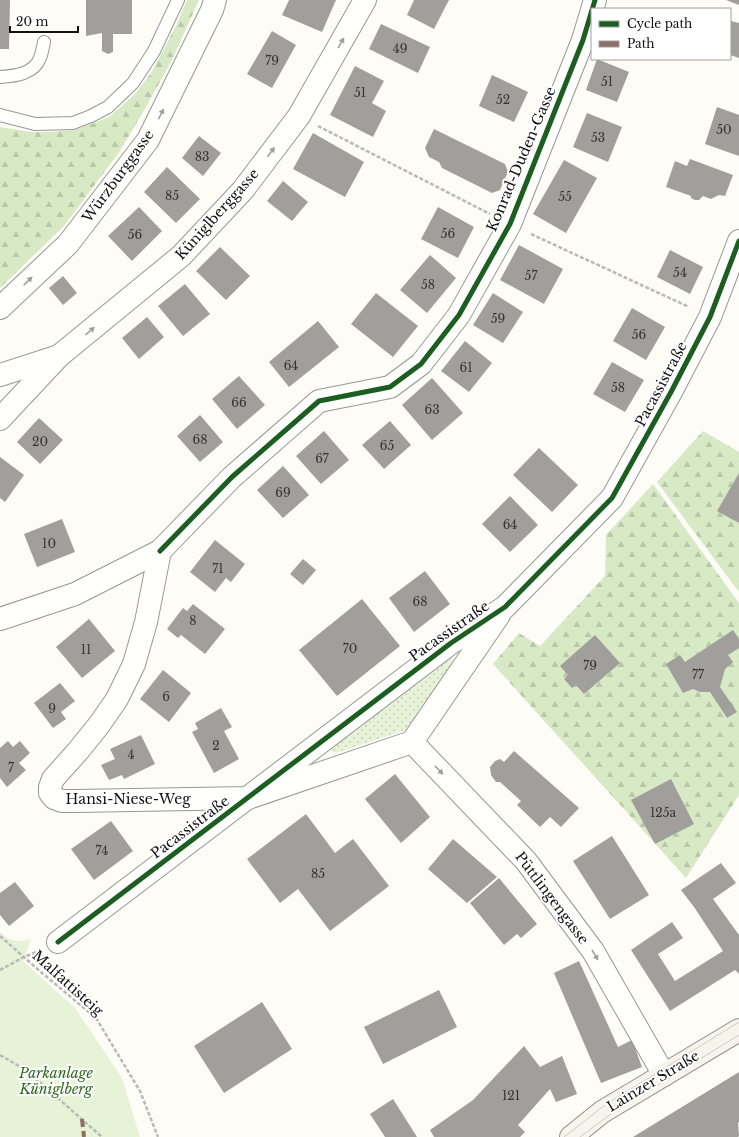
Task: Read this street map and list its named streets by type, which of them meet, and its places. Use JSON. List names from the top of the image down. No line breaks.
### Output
{"streets":{"main road":["Lainzer Straße"],"street":["Konrad-Duden-Gasse","Würzburggasse","Küniglberggasse","Pacassistraße","Hansi-Niese-Weg","Püttlingengasse"],"path":["Malfattisteig"]},"crossings":[["Konrad-Duden-Gasse","Hansi-Niese-Weg"],["Pacassistraße","Hansi-Niese-Weg"],["Pacassistraße","Püttlingengasse"],["Püttlingengasse","Lainzer Straße"]],"one_way":["Würzburggasse","Küniglberggasse","Püttlingengasse"],"parks":["Parkanlage Küniglberg"],"house_numbers":["49","79","51","51","52","50","53","83","85","55","56","56","54","57","58","59","56","64","61","58","66","63","68","20","65","67","69","64","10","71","68","8","70","11","79","77","6","9","2","4","7","125a","74","85","121"],"legend":["Cycle path","Path"],"scale_bar":"20 m"}
